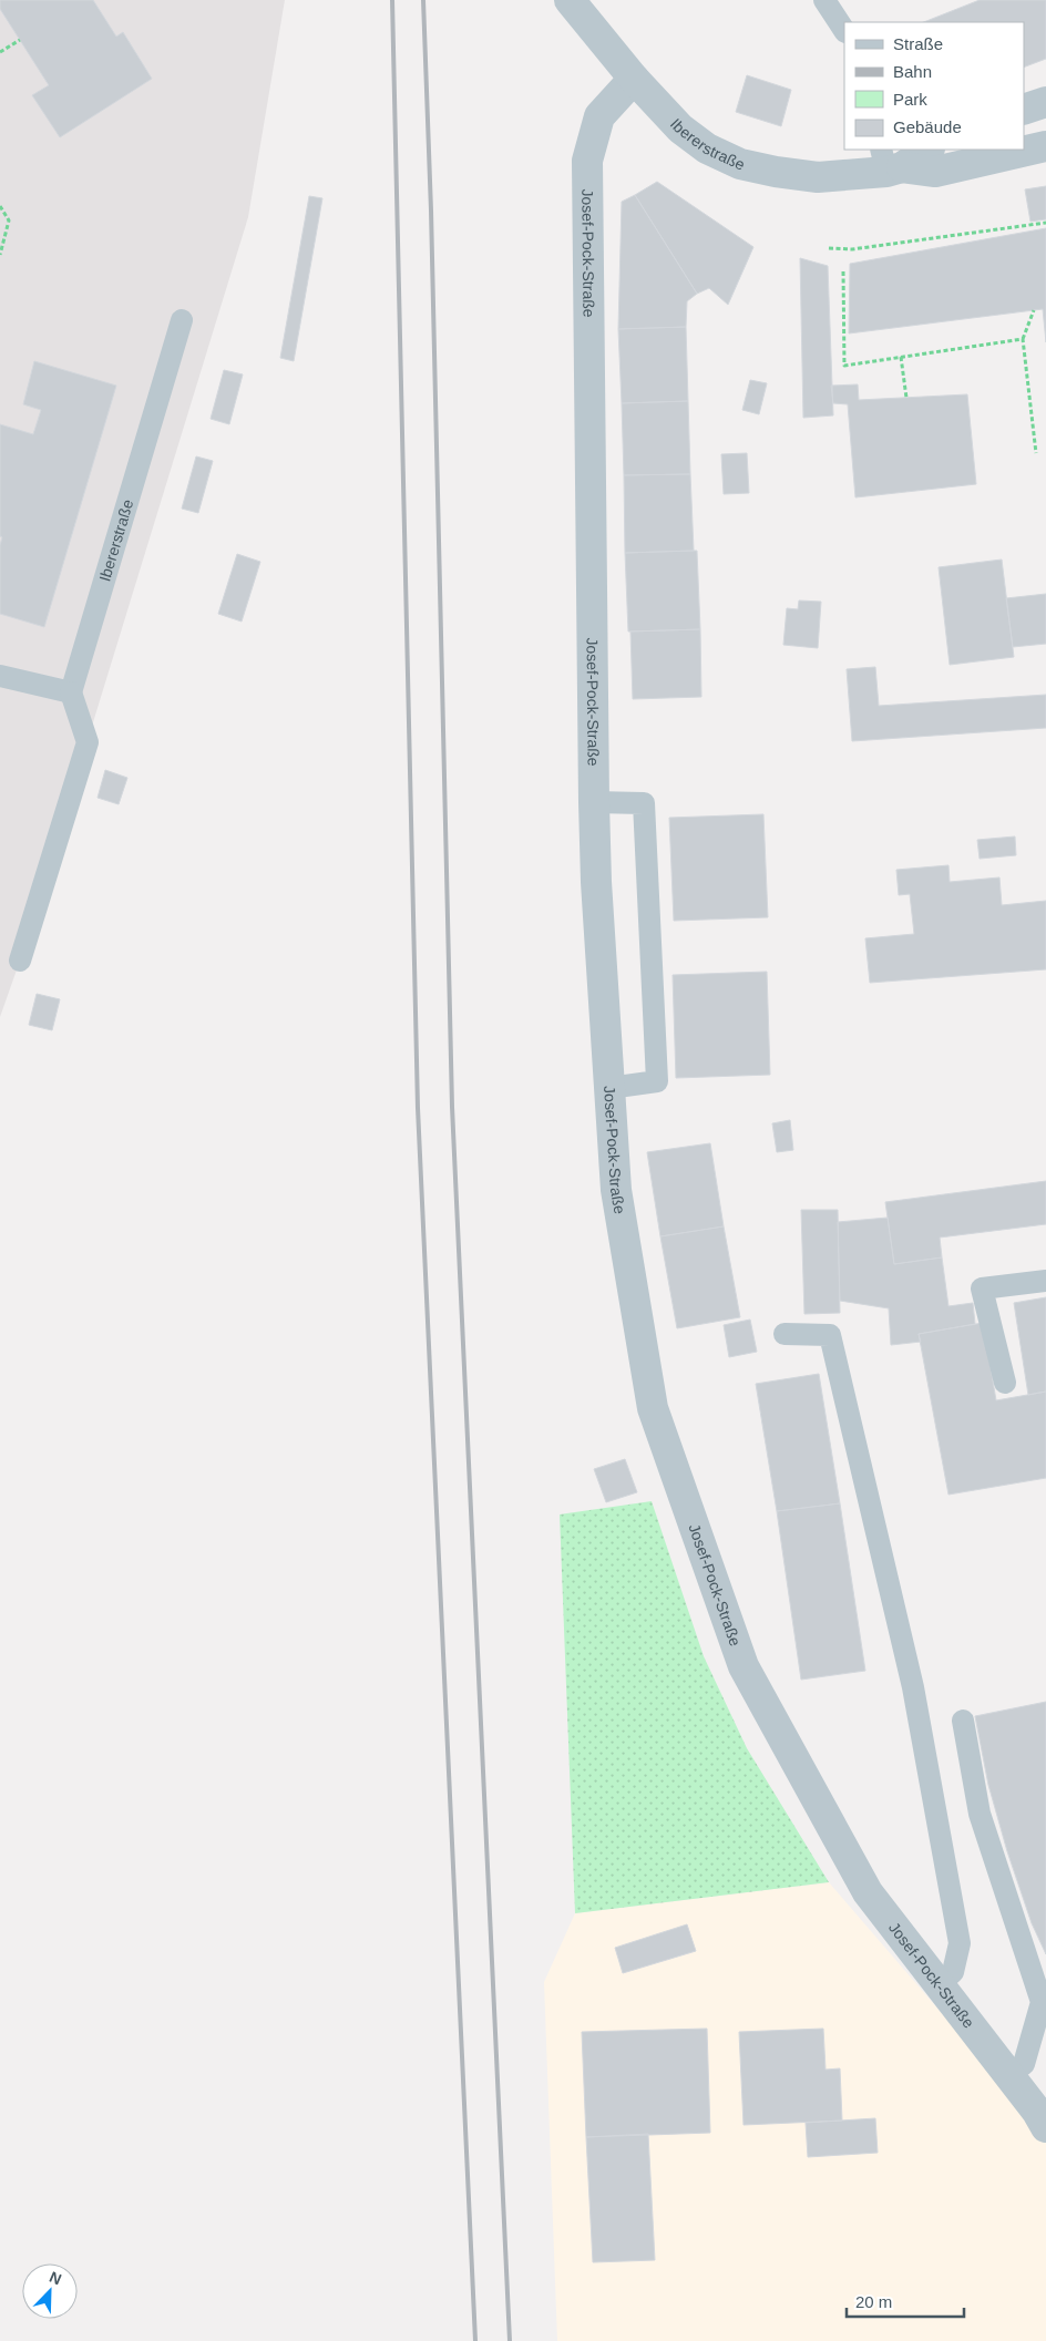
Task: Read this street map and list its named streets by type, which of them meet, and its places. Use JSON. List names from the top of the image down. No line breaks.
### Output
{"streets":{"street":["Ibererstraße","Josef-Pock-Straße"]},"crossings":[["Ibererstraße","Josef-Pock-Straße"]],"legend":["Straße","Bahn","Park","Gebäude"],"scale_bar":"20 m","north":"top right"}
